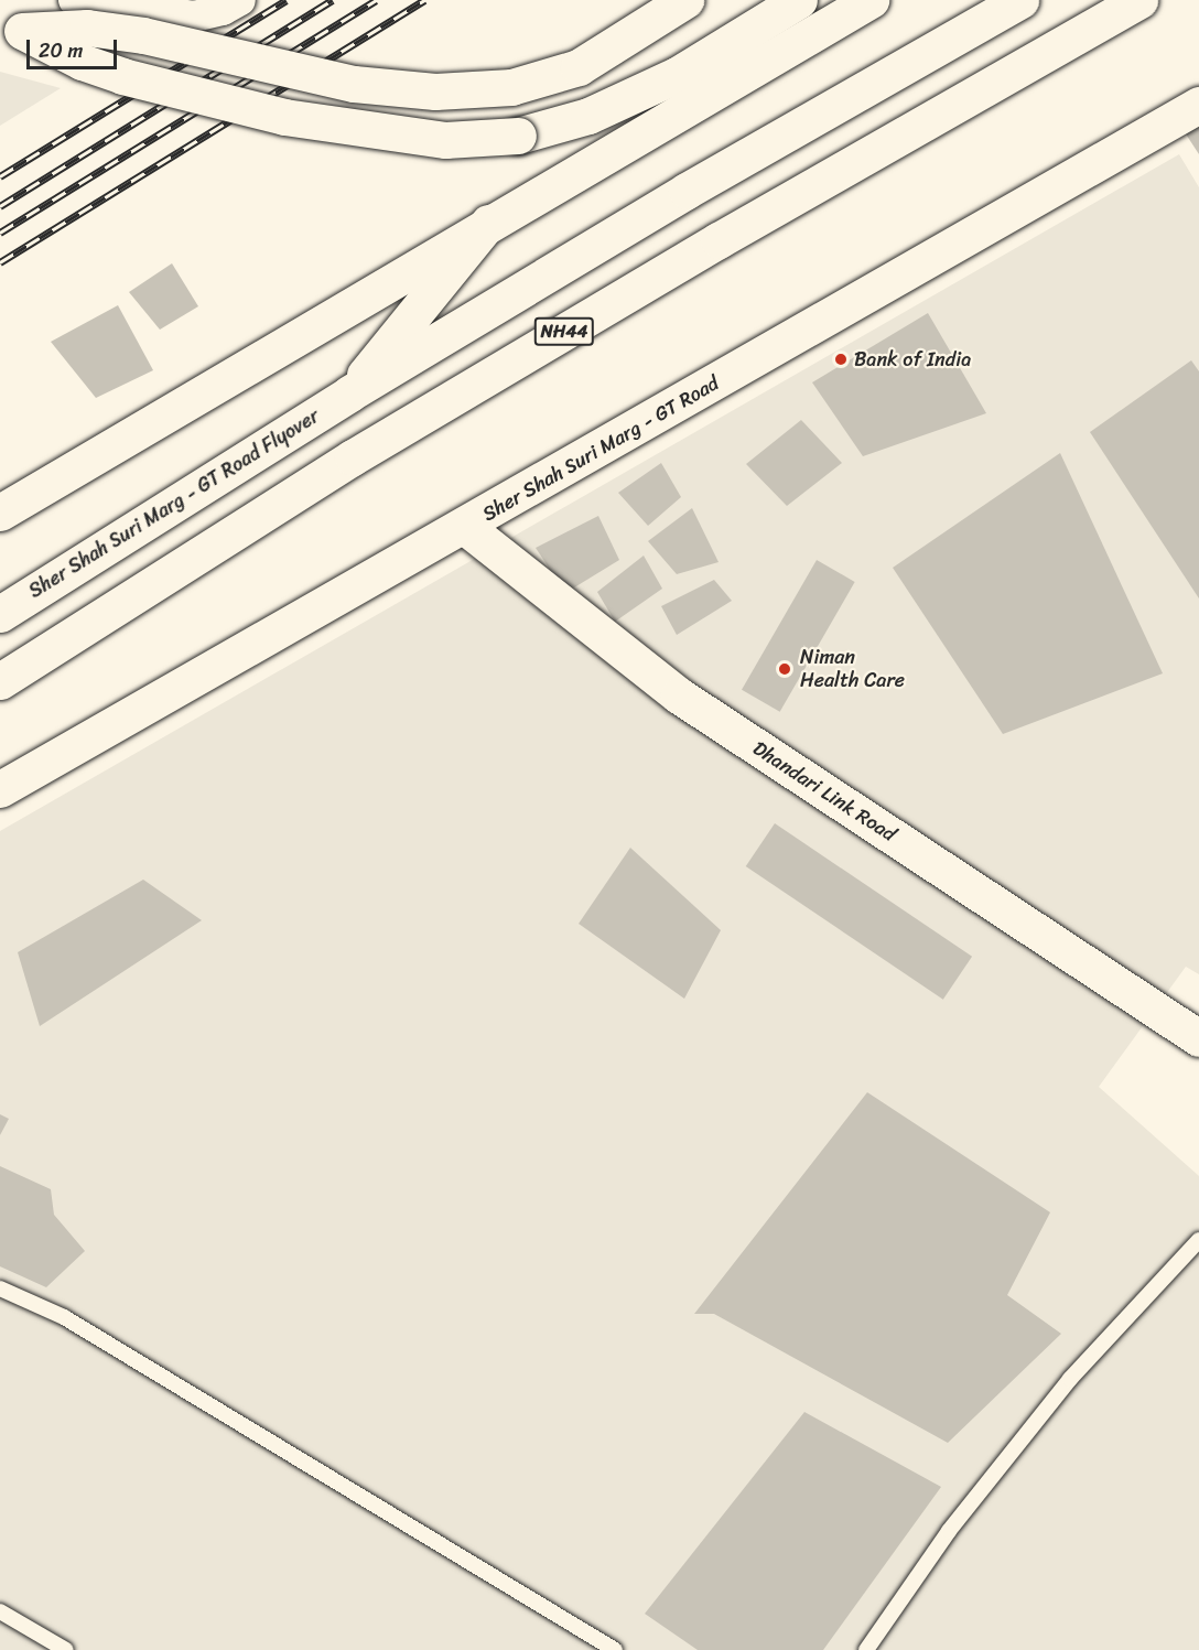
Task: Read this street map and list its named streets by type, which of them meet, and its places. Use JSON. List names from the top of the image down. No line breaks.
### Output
{"streets":{"main road":["NH44","Sher Shah Suri Marg - GT Road","Sher Shah Suri Marg - GT Road Flyover","Dhandari Link Road"]},"crossings":[["NH44","Sher Shah Suri Marg - GT Road Flyover"],["Sher Shah Suri Marg - GT Road","Dhandari Link Road"]],"places":["Bank of India","Niman Health Care"],"scale_bar":"20 m"}
